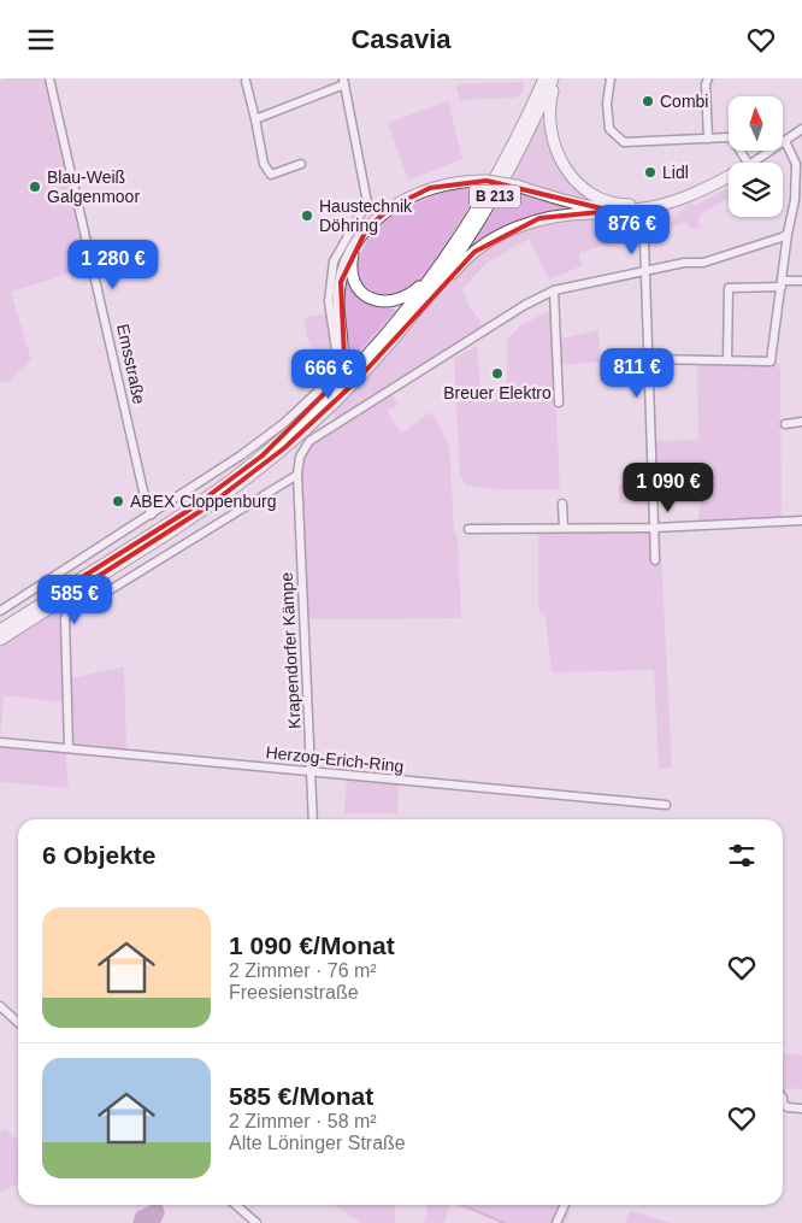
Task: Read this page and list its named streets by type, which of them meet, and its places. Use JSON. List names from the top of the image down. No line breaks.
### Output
{"streets":{"highway":["B 213"],"street":["Emsstraße","Krapendorfer Kämpe","Herzog-Erich-Ring"]},"crossings":[["Krapendorfer Kämpe","Herzog-Erich-Ring"]],"places":["Combi","Lidl","Blau-Weiß Galgenmoor","Haustechnik Döhring","Breuer Elektro","ABEX Cloppenburg"],"north":"top","page":{"header":"Casavia","price":["876 €","1 280 €","811 €","666 €","1 090 €","585 €"],"heading":"6 Objekte","list":[{"name":"1 090 €/Monat","note":"2 Zimmer · 76 m² · Freesienstraße"},{"name":"585 €/Monat","note":"2 Zimmer · 58 m² · Alte Löninger Straße"}]}}
